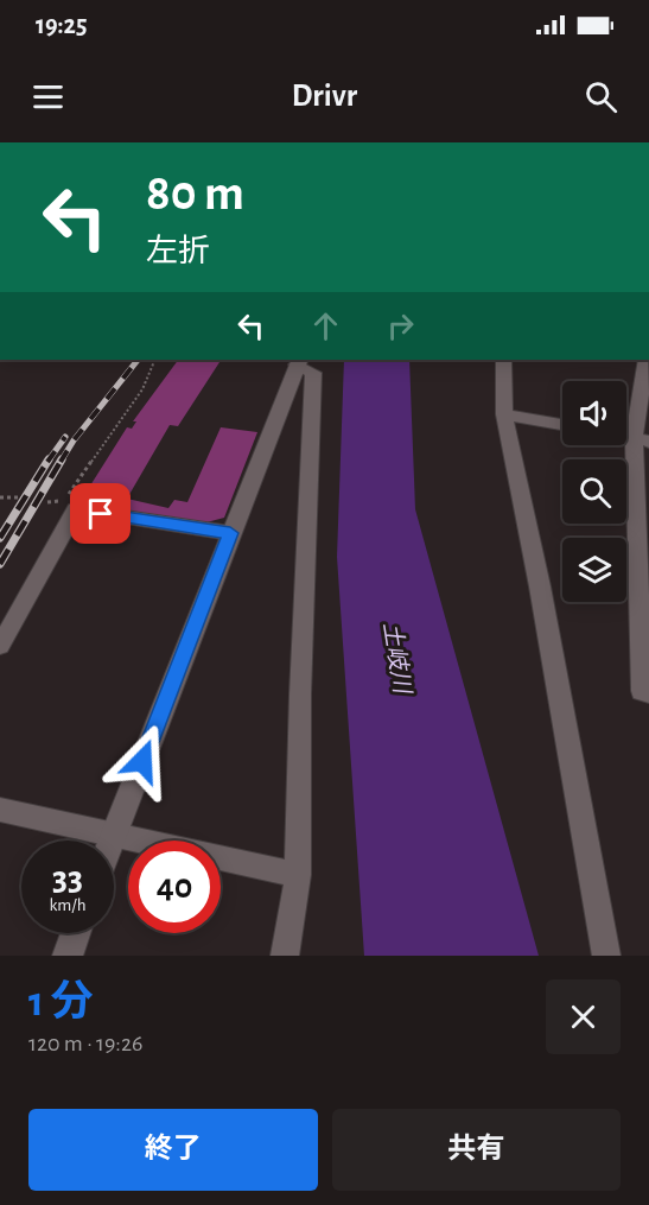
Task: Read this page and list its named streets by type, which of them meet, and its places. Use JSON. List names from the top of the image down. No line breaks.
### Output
{"water":["土岐川"],"page":{"status":"19:25","header":"Drivr","turn":["80 m","左折"],"speed":"33 km/h","limit":"40","heading":["1 分","120 m · 19:26"],"buttons":["終了","共有"]}}
